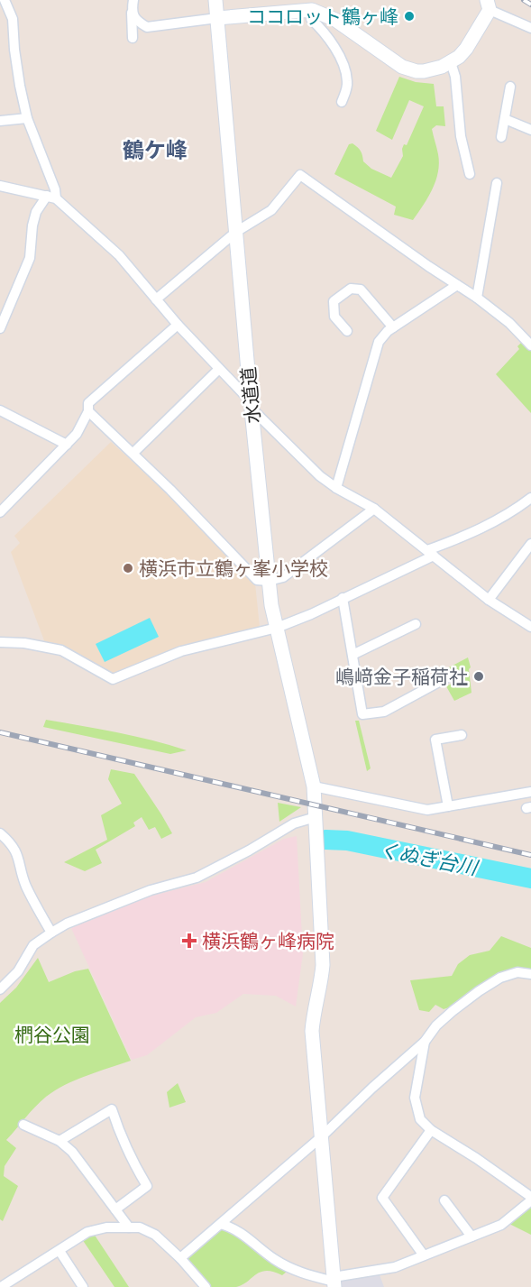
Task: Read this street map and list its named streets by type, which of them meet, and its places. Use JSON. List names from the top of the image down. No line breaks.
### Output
{"streets":{"street":["水道道"]},"districts":["鶴ケ峰"],"water":["くぬぎ台川"],"parks":["椚谷公園"],"places":{"other":["ココロット鶴ヶ峰","横浜市立鶴ヶ峯小学校","嶋﨑金子稲荷社"],"health":["横浜鶴ヶ峰病院"]}}
